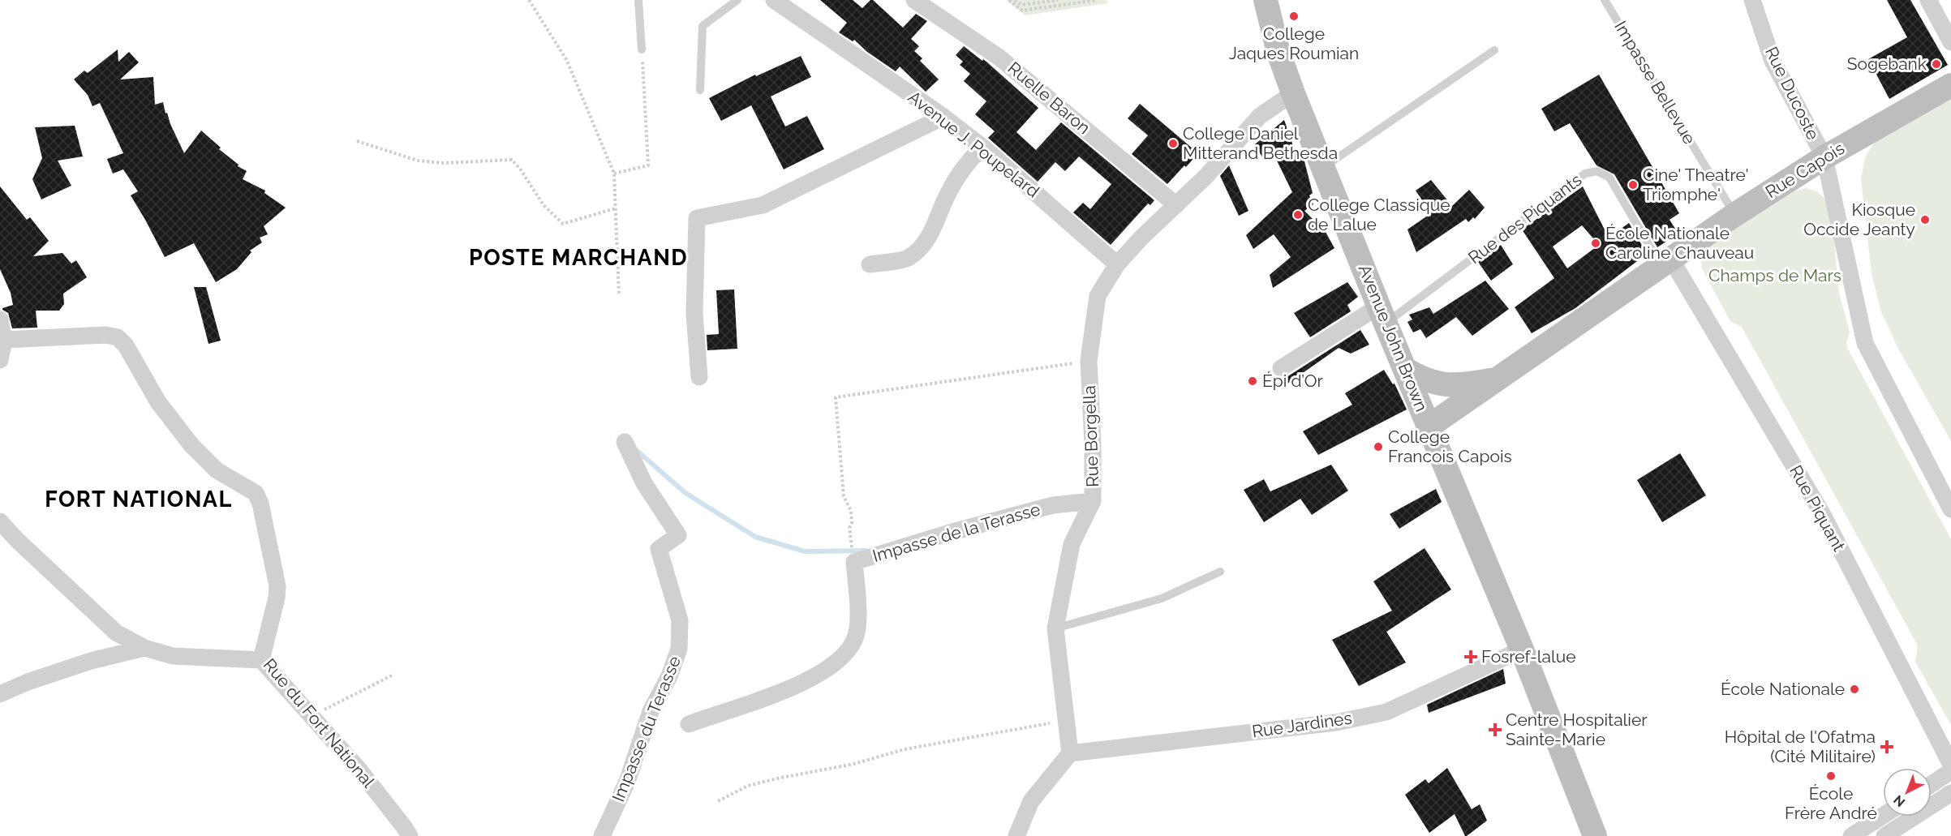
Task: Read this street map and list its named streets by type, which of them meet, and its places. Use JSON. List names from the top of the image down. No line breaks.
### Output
{"streets":{"main road":["Rue Capois","Avenue John Brown"],"street":["Rue Ducoste","Ruelle Baron","Avenue J. Poupelard","Rue Borgella","Rue Piquant","Impasse de la Terasse","Rue du Fort National","Rue Jardines","Impasse du Terasse"],"lane":["Impasse Bellevue","Rue des Piquants"]},"crossings":[["Impasse Bellevue","Rue Capois"],["Rue Ducoste","Rue Capois"],["Ruelle Baron","Rue Borgella"],["Avenue J. Poupelard","Rue Borgella"],["Rue Capois","Rue des Piquants"],["Rue Capois","Avenue John Brown"],["Rue Capois","Rue Piquant"],["Rue des Piquants","Avenue John Brown"],["Rue des Piquants","Rue Piquant"],["Avenue John Brown","Rue Borgella"],["Avenue John Brown","Rue Jardines"],["Rue Borgella","Impasse de la Terasse"],["Rue Borgella","Rue Jardines"]],"districts":["POSTE MARCHAND","FORT NATIONAL"],"parks":["Champs de Mars"],"places":{"other":["College Jaques Roumian","Sogebank","College Daniel Mitterand Bethesda","Cine' Theatre' Triomphe'","College Classique de Lalue","Kiosque Occide Jeanty","École Nationale Caroline Chauveau","Épi d’Or","College Francois Capois","École Nationale","École Frère André"],"health":["Fosref-lalue","Centre Hospitalier Sainte-Marie","Hôpital de l'Ofatma (Cité Militaire)"]},"north":"bottom left"}
